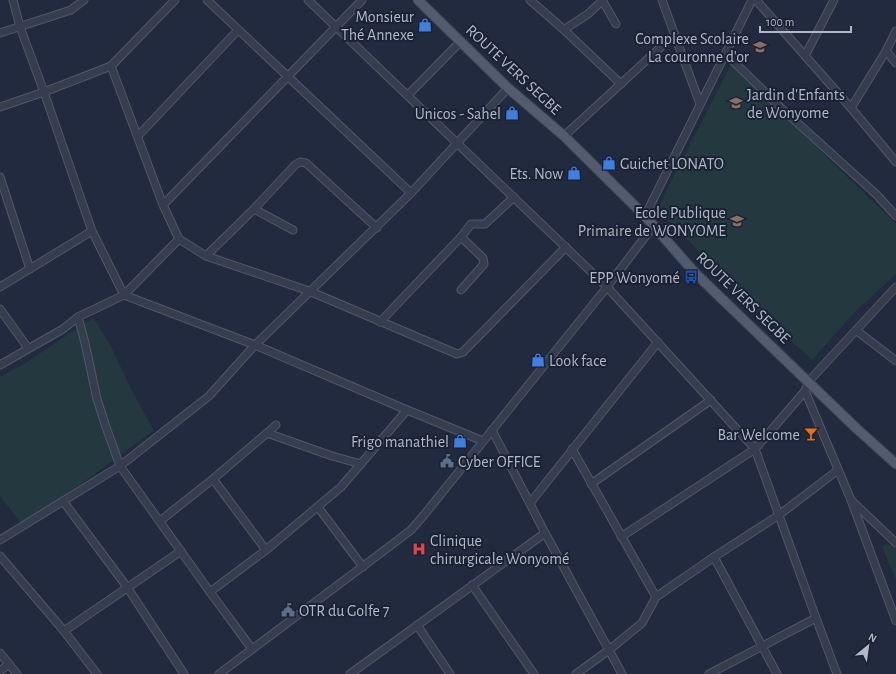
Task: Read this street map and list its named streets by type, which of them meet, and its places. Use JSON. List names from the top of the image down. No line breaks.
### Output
{"streets":{"main road":["ROUTE VERS SEGBE"]},"places":{"shop":["Monsieur Thé Annexe","Unicos - Sahel","Guichet LONATO","Ets. Now","Look face","Frigo manathiel"],"school or university":["Complexe Scolaire La couronne d'or","Jardin d'Enfants de Wonyome","Ecole Publique Primaire de WONYOME"],"bus stop":["EPP Wonyomé"],"bar":["Bar Welcome"],"public building":["Cyber OFFICE","OTR du Golfe 7"],"hospital":["Clinique chirurgicale Wonyomé"]},"scale_bar":"100 m","north":"top right"}
